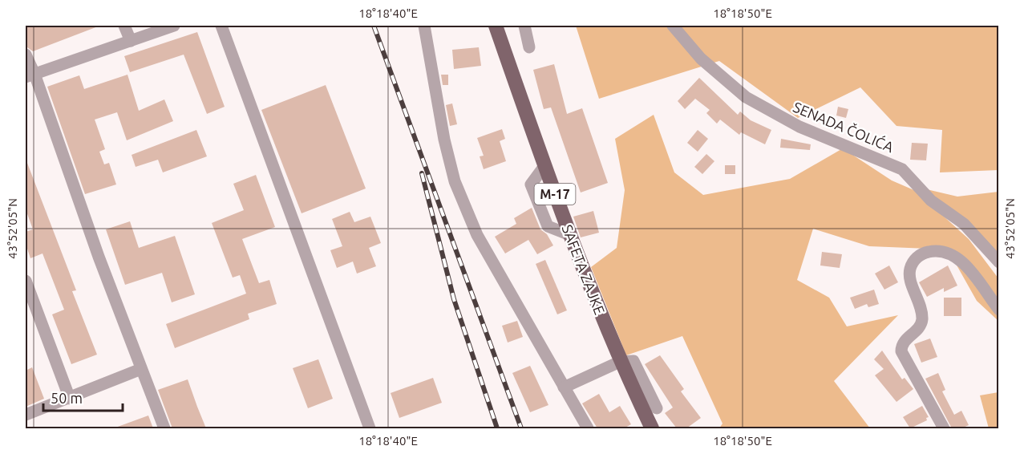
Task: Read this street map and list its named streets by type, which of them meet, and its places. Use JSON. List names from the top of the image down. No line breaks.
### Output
{"streets":{"main road":["M-17","SAFETA ZAJKE"],"street":["SENADA ČOLIĆA"]},"scale_bar":"50 m","coordinates":["18°18'40\"E","18°18'50\"E","43°52'05\"N"]}
